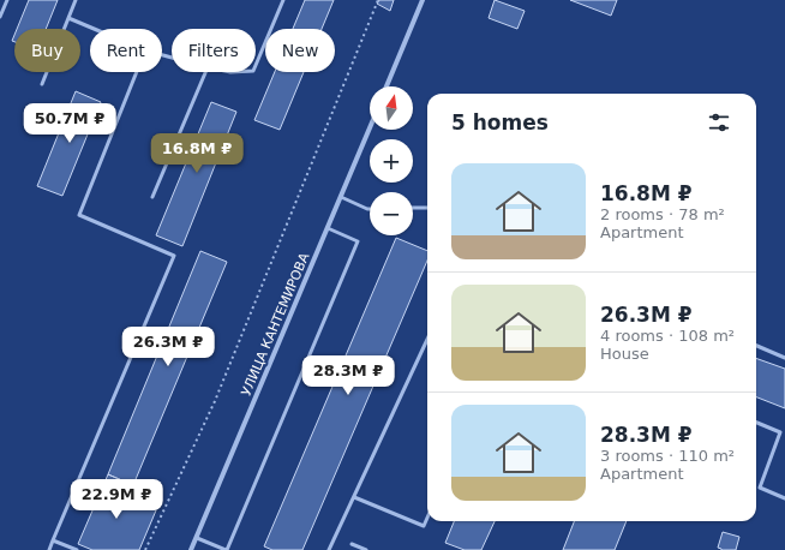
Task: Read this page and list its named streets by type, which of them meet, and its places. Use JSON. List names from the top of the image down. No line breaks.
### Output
{"streets":{"street":["УЛИЦА КАНТЕМИРОВА"]},"north":"top","page":{"chip":["Buy","Rent","Filters","New"],"map_buttons":["+","−"],"heading":"5 homes","price":["50.7M ₽","16.8M ₽","26.3M ₽","28.3M ₽","22.9M ₽"],"list":[{"name":"16.8M ₽","note":"2 rooms · 78 m² · Apartment"},{"name":"26.3M ₽","note":"4 rooms · 108 m² · House"},{"name":"28.3M ₽","note":"3 rooms · 110 m² · Apartment"}]}}
